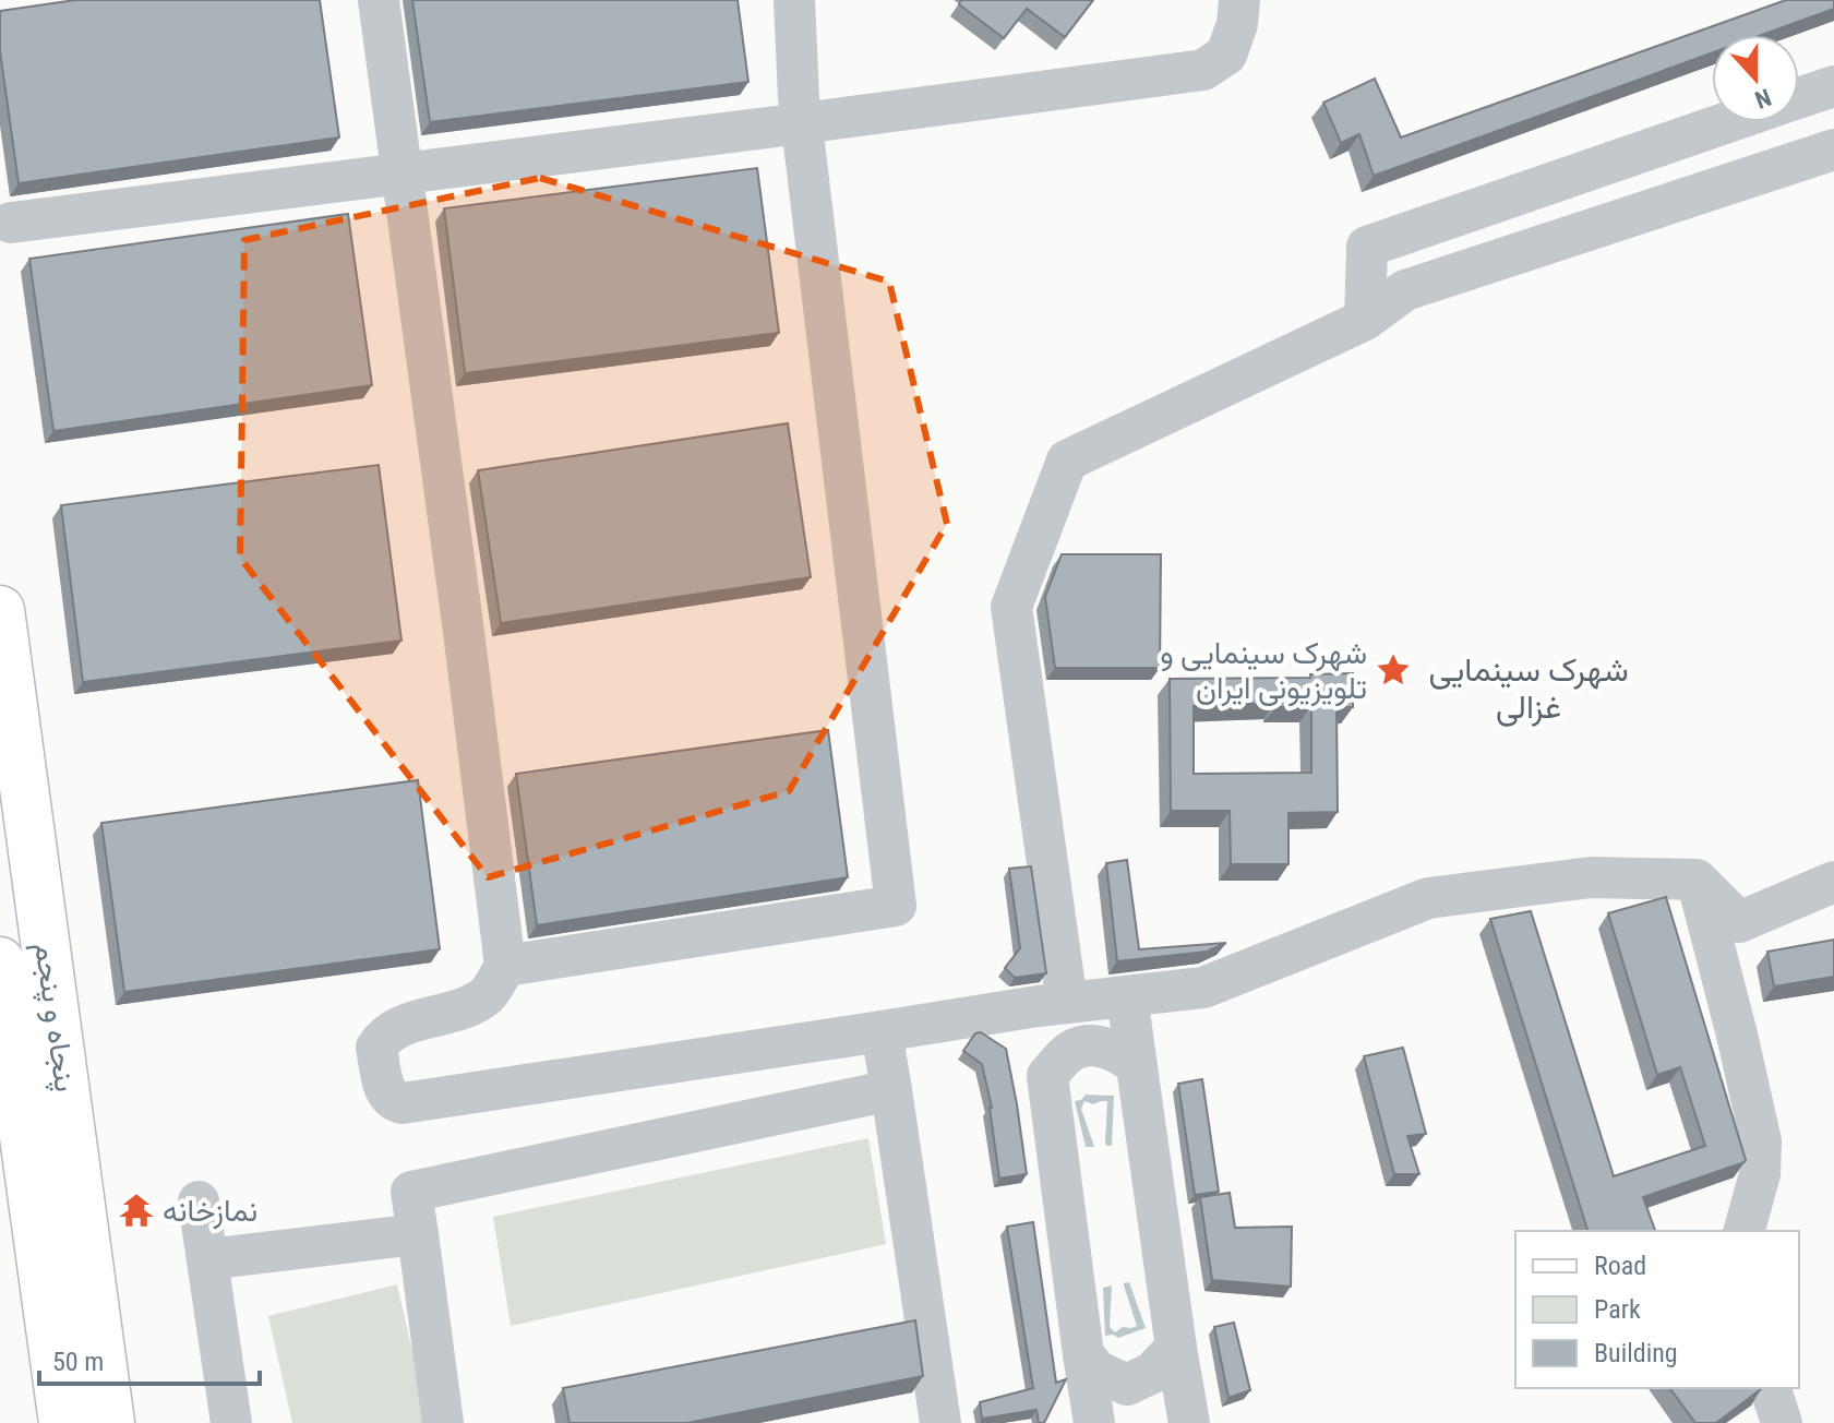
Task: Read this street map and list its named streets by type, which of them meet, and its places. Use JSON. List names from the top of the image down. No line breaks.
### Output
{"streets":{"main road":["پنجاه و پنجم"]},"districts":["شهرک سینمایی غزالی"],"places":{"place":["شهرک سینمایی و تلویزیونی ایران"],"temple":["نمازخانه"]},"legend":["Road","Park","Building"],"scale_bar":"50 m","north":"bottom"}
